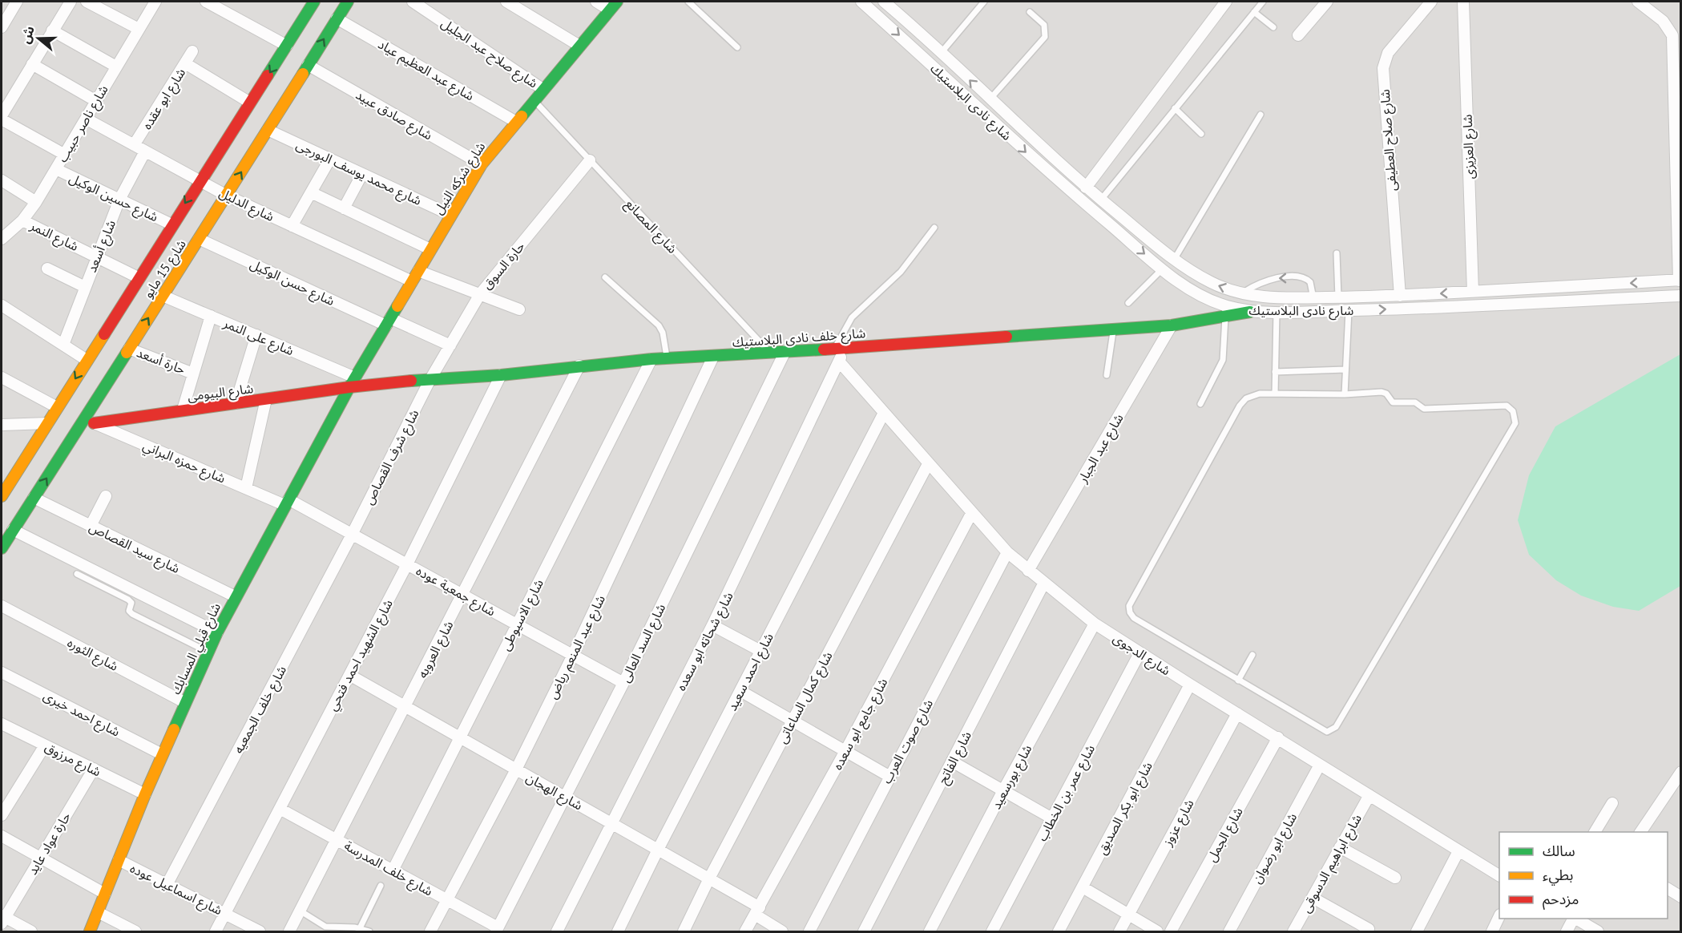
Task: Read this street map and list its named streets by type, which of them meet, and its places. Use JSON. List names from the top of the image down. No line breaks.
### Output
{"streets":{"street":["شارع صلاح عبد الجليل","شارع عبد العظيم عياد","شارع ابو عقده","شارع نادى البلاستيك","شارع صادق عبيد","شارع ناصر حبيب","شارع صلاح العطيفى","شارع العزيزى","شارع محمد يوسف البورجى","شارع شركه النيل","شارع حسين الوكيل","شارع الدليل","شارع النمر","شارع أسعد","حارة السوق","شارع 15 مايو","شارع حسن الوكيل","شارع على النمر","شارع خلف نادى البلاستيك","حارة أسعد","شارع البيومى","شارع عبد الجبار","شارع شرف القصاص","شارع حمزه البراني","شارع سيد القصاص","شارع جمعية عوده","شارع الاسيوطى","شارع شحاته ابو سعده","شارع السد العالى","شارع عبد المنعم رياض","شارع قبلي المسابك","شارع العروبه","شارع الثوره","شارع الدجوى","شارع الشهيد احمد فتحي","شارع احمد سعيد","شارع كمال الساعاتى","شارع خلف الجمعيه","شارع احمد خيرى","شارع جامع ابو سعده","شارع صوت العرب","شارع الفاتح","شارع مرزوق","شارع بورسعيد","شارع الهجان","شارع عمر بن الخطاب","شارع ابو بكر الصديق","شارع عزوز","شارع الجمل","حارة عواد عايد","شارع ابو رضوان","شارع ابراهيم الدسوقى","شارع خلف المدرسة","شارع اسماعيل عوده"],"lane":["شارع المصانع"]},"crossings":[["شارع صلاح عبد الجليل","شارع شركه النيل"],["شارع عبد العظيم عياد","شارع شركه النيل"],["شارع عبد العظيم عياد","شارع 15 مايو"],["شارع ابو عقده","شارع الدليل"],["شارع نادى البلاستيك","شارع صلاح العطيفى"],["شارع نادى البلاستيك","شارع العزيزى"],["شارع نادى البلاستيك","شارع خلف نادى البلاستيك"],["شارع صادق عبيد","شارع شركه النيل"],["شارع صادق عبيد","شارع 15 مايو"],["شارع ناصر حبيب","شارع حسين الوكيل"],["شارع ناصر حبيب","شارع الدليل"],["شارع ناصر حبيب","شارع النمر"],["شارع محمد يوسف البورجى","شارع شركه النيل"],["شارع محمد يوسف البورجى","شارع 15 مايو"],["شارع شركه النيل","شارع الدليل"],["شارع شركه النيل","شارع المصانع"],["شارع شركه النيل","شارع حسن الوكيل"],["شارع شركه النيل","شارع على النمر"],["شارع شركه النيل","شارع خلف نادى البلاستيك"],["شارع شركه النيل","شارع البيومى"],["شارع شركه النيل","شارع قبلي المسابك"],["شارع حسين الوكيل","شارع أسعد"],["شارع حسين الوكيل","شارع 15 مايو"],["شارع الدليل","شارع أسعد"],["شارع الدليل","شارع 15 مايو"],["شارع المصانع","حارة السوق"],["شارع المصانع","شارع خلف نادى البلاستيك"],["شارع النمر","شارع أسعد"],["شارع النمر","شارع 15 مايو"],["حارة السوق","شارع حسن الوكيل"],["حارة السوق","شارع خلف نادى البلاستيك"],["حارة السوق","شارع شرف القصاص"],["شارع 15 مايو","شارع حسن الوكيل"],["شارع 15 مايو","شارع على النمر"],["شارع 15 مايو","حارة أسعد"],["شارع 15 مايو","شارع البيومى"],["شارع 15 مايو","شارع حمزه البراني"],["شارع 15 مايو","شارع سيد القصاص"],["شارع خلف نادى البلاستيك","شارع البيومى"],["شارع خلف نادى البلاستيك","شارع عبد الجبار"],["شارع خلف نادى البلاستيك","شارع شرف القصاص"],["شارع خلف نادى البلاستيك","شارع الاسيوطى"],["شارع خلف نادى البلاستيك","شارع شحاته ابو سعده"],["شارع خلف نادى البلاستيك","شارع السد العالى"],["شارع خلف نادى البلاستيك","شارع عبد المنعم رياض"],["شارع خلف نادى البلاستيك","شارع قبلي المسابك"],["شارع خلف نادى البلاستيك","شارع العروبه"],["شارع خلف نادى البلاستيك","شارع الشهيد احمد فتحي"],["شارع البيومى","شارع حمزه البراني"],["شارع البيومى","شارع قبلي المسابك"],["شارع عبد الجبار","شارع الدجوى"],["شارع شرف القصاص","شارع جمعية عوده"],["شارع شرف القصاص","شارع خلف الجمعيه"],["شارع حمزه البراني","شارع جمعية عوده"],["شارع حمزه البراني","شارع قبلي المسابك"],["شارع سيد القصاص","شارع قبلي المسابك"],["شارع جمعية عوده","شارع الاسيوطى"],["شارع جمعية عوده","شارع السد العالى"],["شارع جمعية عوده","شارع عبد المنعم رياض"],["شارع جمعية عوده","شارع قبلي المسابك"],["شارع جمعية عوده","شارع العروبه"],["شارع جمعية عوده","شارع الشهيد احمد فتحي"],["شارع جمعية عوده","شارع خلف الجمعيه"],["شارع الاسيوطى","شارع الهجان"],["شارع الاسيوطى","شارع خلف المدرسة"],["شارع شحاته ابو سعده","شارع الدجوى"],["شارع شحاته ابو سعده","شارع الهجان"],["شارع السد العالى","شارع الهجان"],["شارع السد العالى","شارع خلف المدرسة"],["شارع عبد المنعم رياض","شارع الهجان"],["شارع عبد المنعم رياض","شارع خلف المدرسة"],["شارع قبلي المسابك","شارع الثوره"],["شارع قبلي المسابك","شارع احمد خيرى"],["شارع قبلي المسابك","شارع مرزوق"],["شارع قبلي المسابك","شارع اسماعيل عوده"],["شارع العروبه","شارع الهجان"],["شارع العروبه","شارع خلف المدرسة"],["شارع الدجوى","شارع احمد سعيد"],["شارع الدجوى","شارع كمال الساعاتى"],["شارع الدجوى","شارع جامع ابو سعده"],["شارع الدجوى","شارع صوت العرب"],["شارع الدجوى","شارع الفاتح"],["شارع الدجوى","شارع بورسعيد"],["شارع الدجوى","شارع عمر بن الخطاب"],["شارع الدجوى","شارع ابو بكر الصديق"],["شارع الدجوى","شارع عزوز"],["شارع الدجوى","شارع الجمل"],["شارع الدجوى","شارع ابو رضوان"],["شارع الدجوى","شارع ابراهيم الدسوقى"],["شارع الشهيد احمد فتحي","شارع الهجان"],["شارع الشهيد احمد فتحي","شارع خلف المدرسة"],["شارع الشهيد احمد فتحي","شارع اسماعيل عوده"],["شارع احمد سعيد","شارع الهجان"],["شارع كمال الساعاتى","شارع الهجان"],["شارع خلف الجمعيه","شارع اسماعيل عوده"],["شارع جامع ابو سعده","شارع الهجان"],["شارع مرزوق","حارة عواد عايد"]],"legend":["سالك","بطيء","مزدحم"],"north":"left"}
